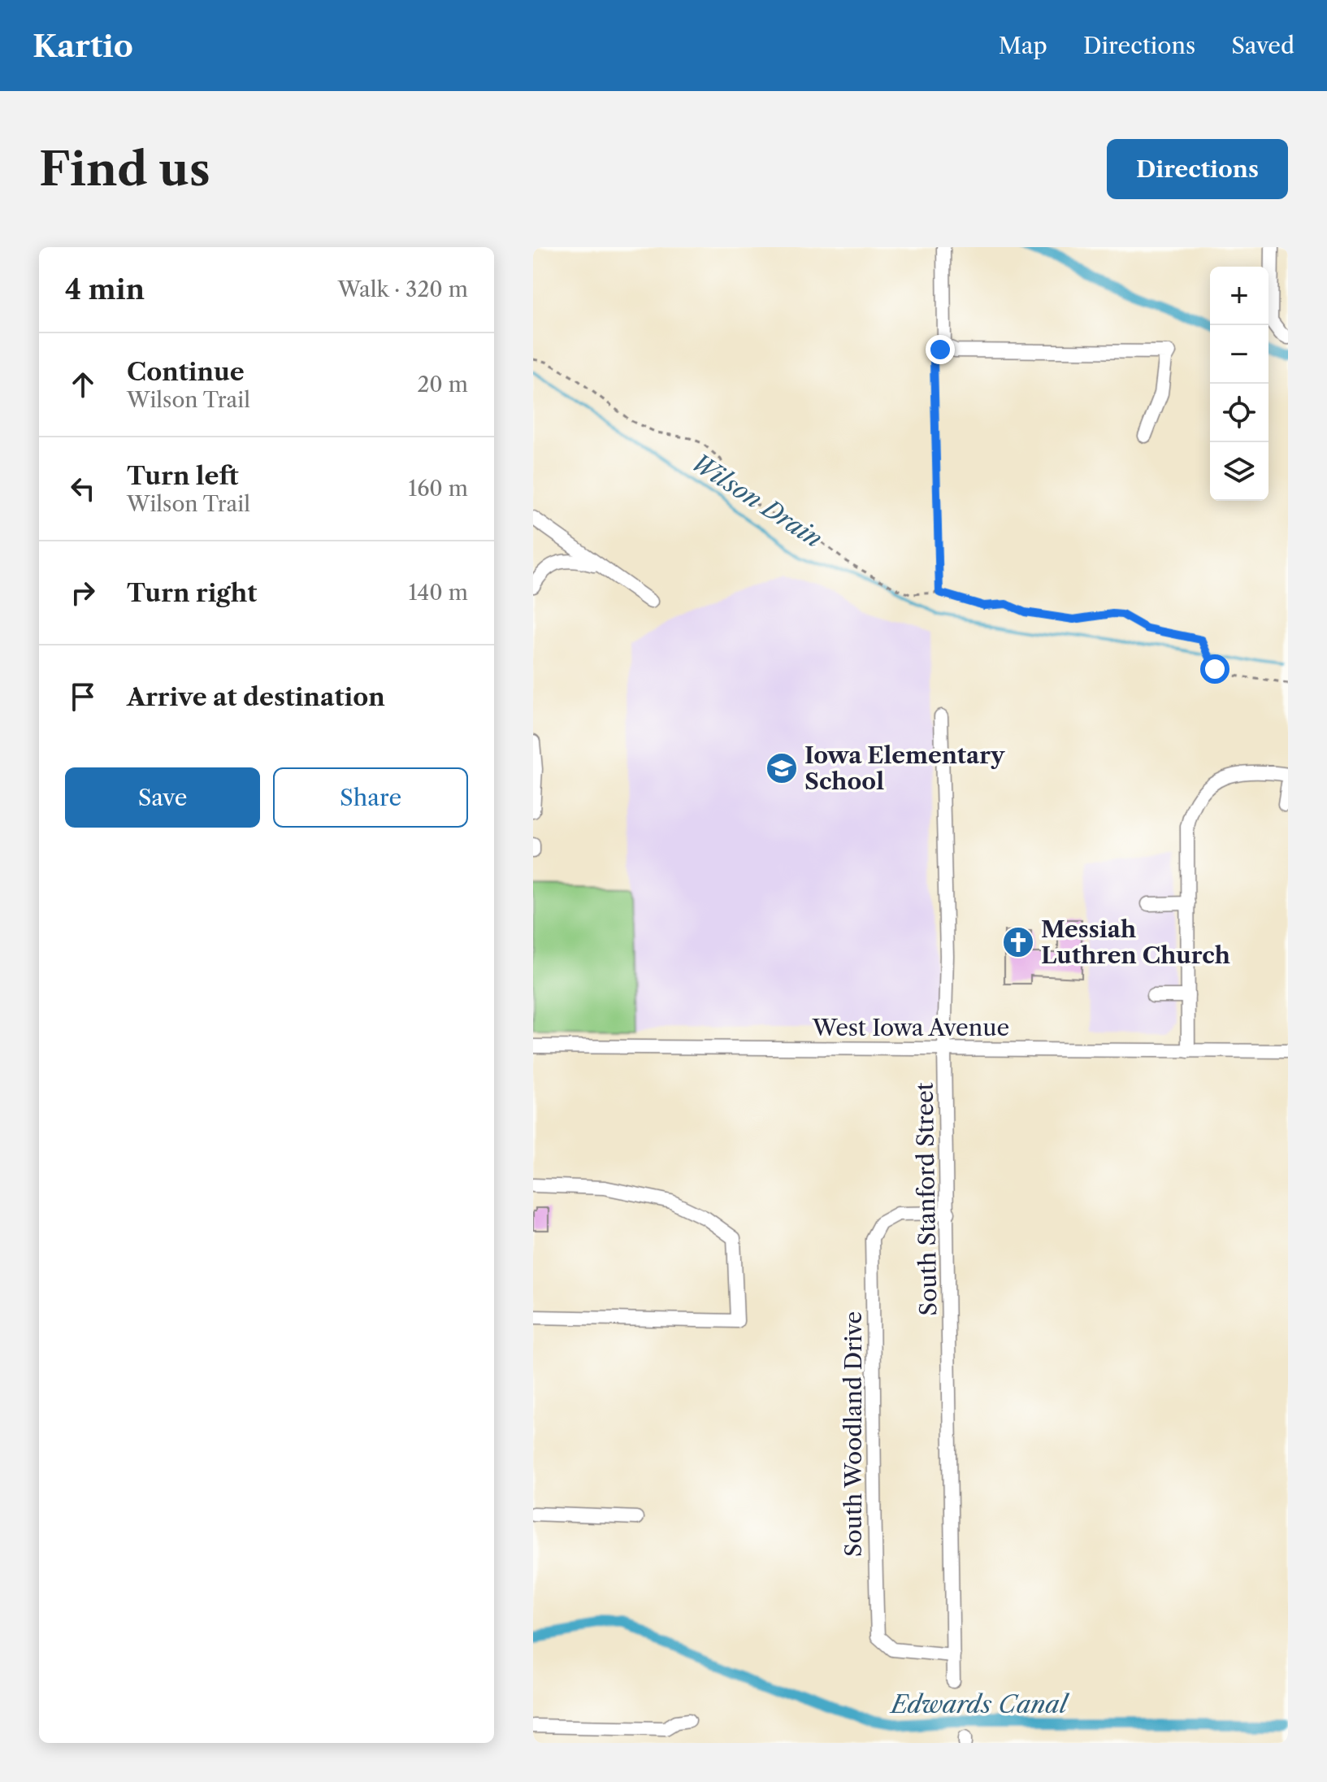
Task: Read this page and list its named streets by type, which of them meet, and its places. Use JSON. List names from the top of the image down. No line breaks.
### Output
{"streets":{"street":["West Iowa Avenue","South Stanford Street","South Woodland Drive"]},"crossings":[["West Iowa Avenue","South Stanford Street"],["South Stanford Street","South Woodland Drive"]],"water":["Wilson Drain","Edwards Canal"],"places":{"school or university":["Iowa Elementary School"],"church":["Messiah Luthren Church"]},"page":{"header":"Kartio","nav":["Map","Directions","Saved"],"buttons":["Directions",["Save","Share"]],"title":"Find us","heading":["4 min","Walk · 320 m"],"map_buttons":["+","−"],"list":[["Continue","Wilson Trail","20 m"],["Turn left","Wilson Trail","160 m"],["Turn right","140 m"],"Arrive at destination"]}}
